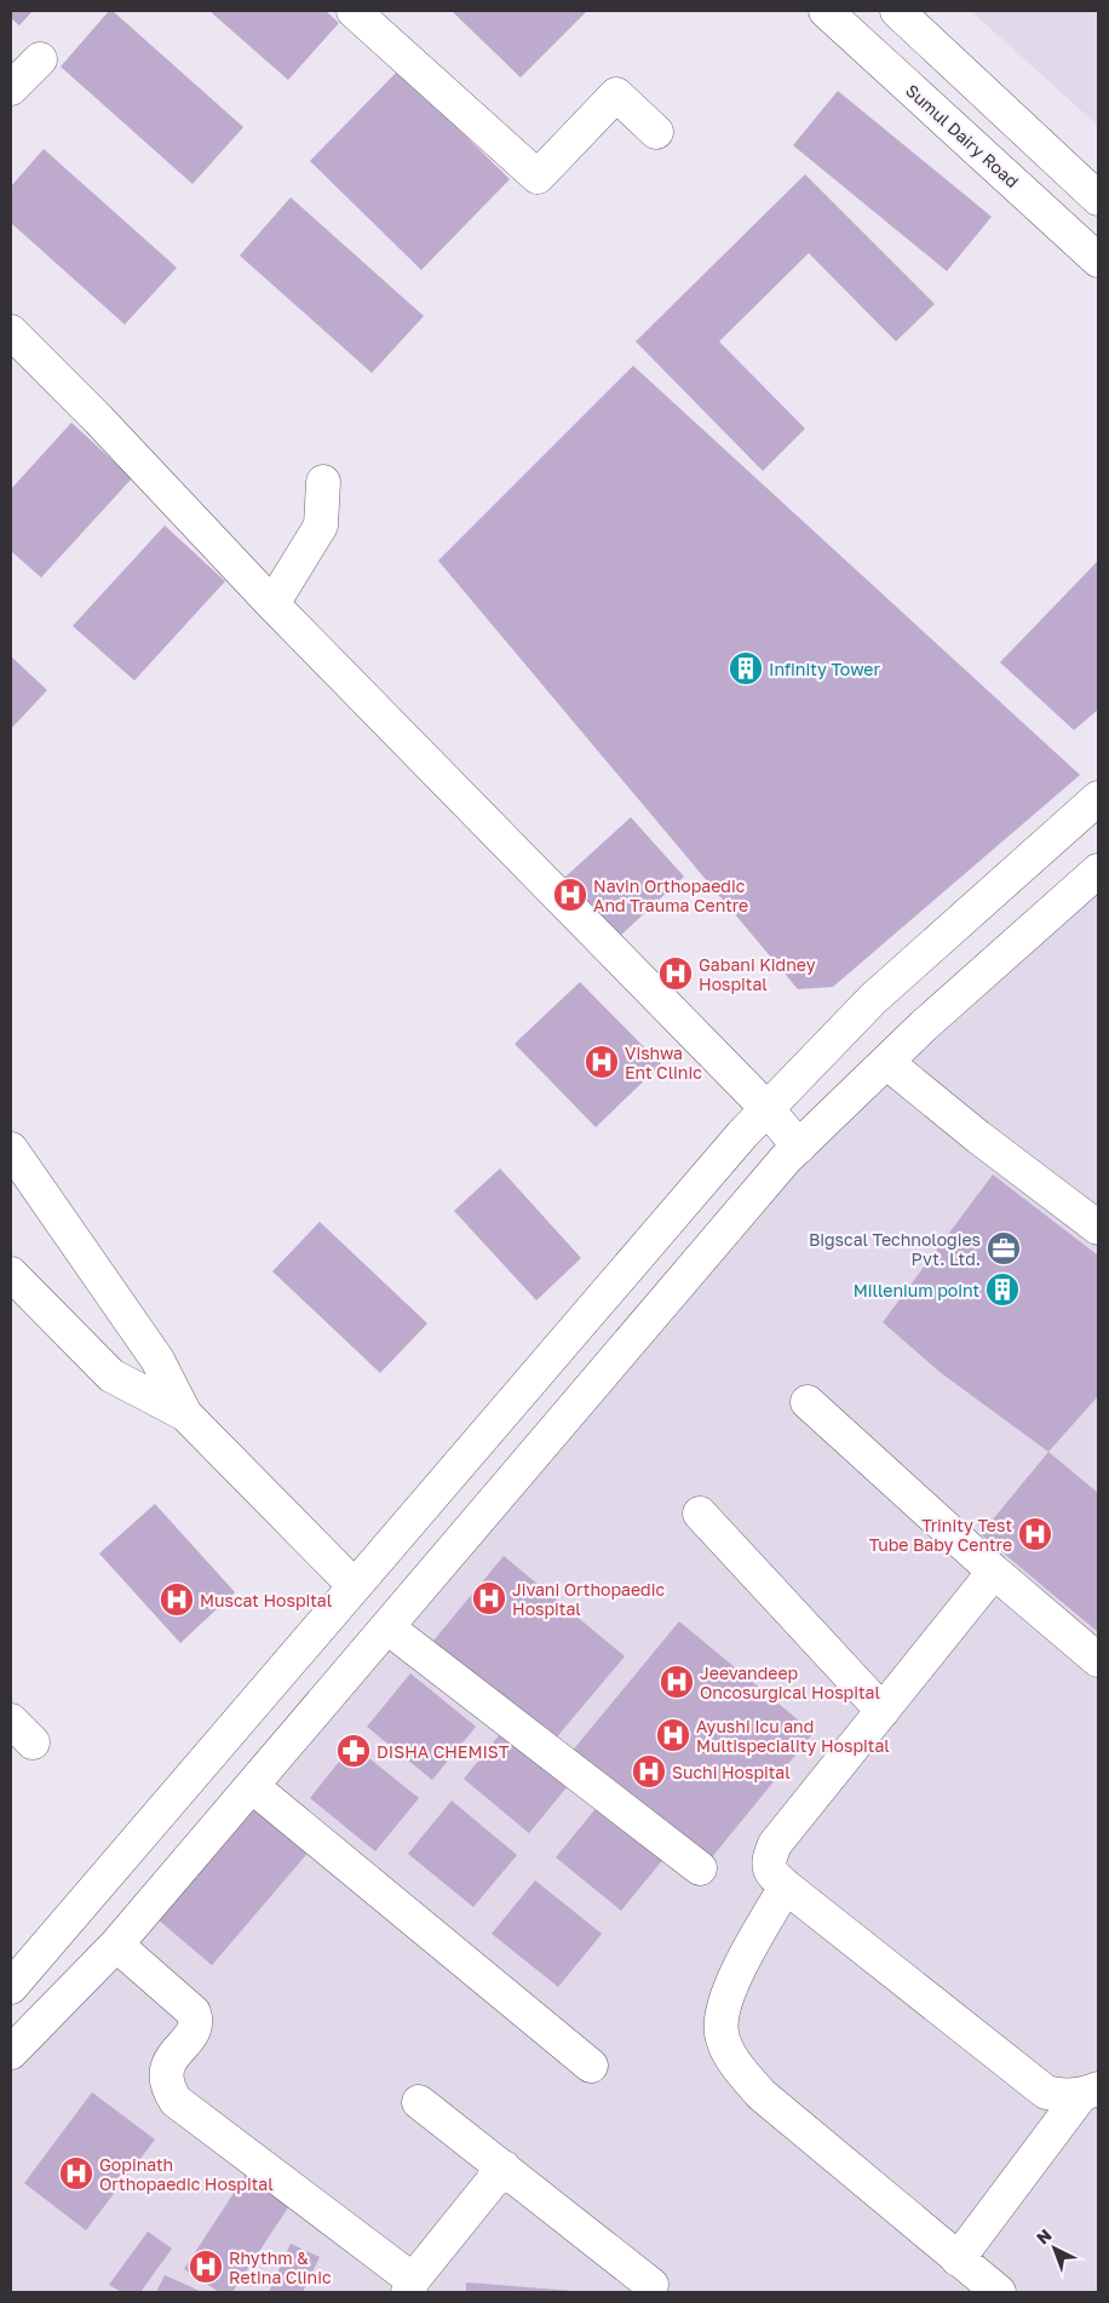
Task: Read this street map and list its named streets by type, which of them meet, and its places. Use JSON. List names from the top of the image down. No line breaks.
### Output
{"streets":{"street":["Sumul Dairy Road"]},"places":{"building":["Infinity Tower","Millenium point"],"hospital":["Navin Orthopaedic And Trauma Centre","Gabani Kidney Hospital","Vishwa Ent Clinic","Trinity Test Tube Baby Centre","Jivani Orthopaedic Hospital","Muscat Hospital","Jeevandeep Oncosurgical Hospital","Ayushi Icu and Multispeciality Hospital","Suchi Hospital","Gopinath Orthopaedic Hospital","Rhythm & Retina Clinic"],"office":["Bigscal Technologies Pvt. Ltd."],"pharmacy":["DISHA CHEMIST"]},"north":"top left"}
